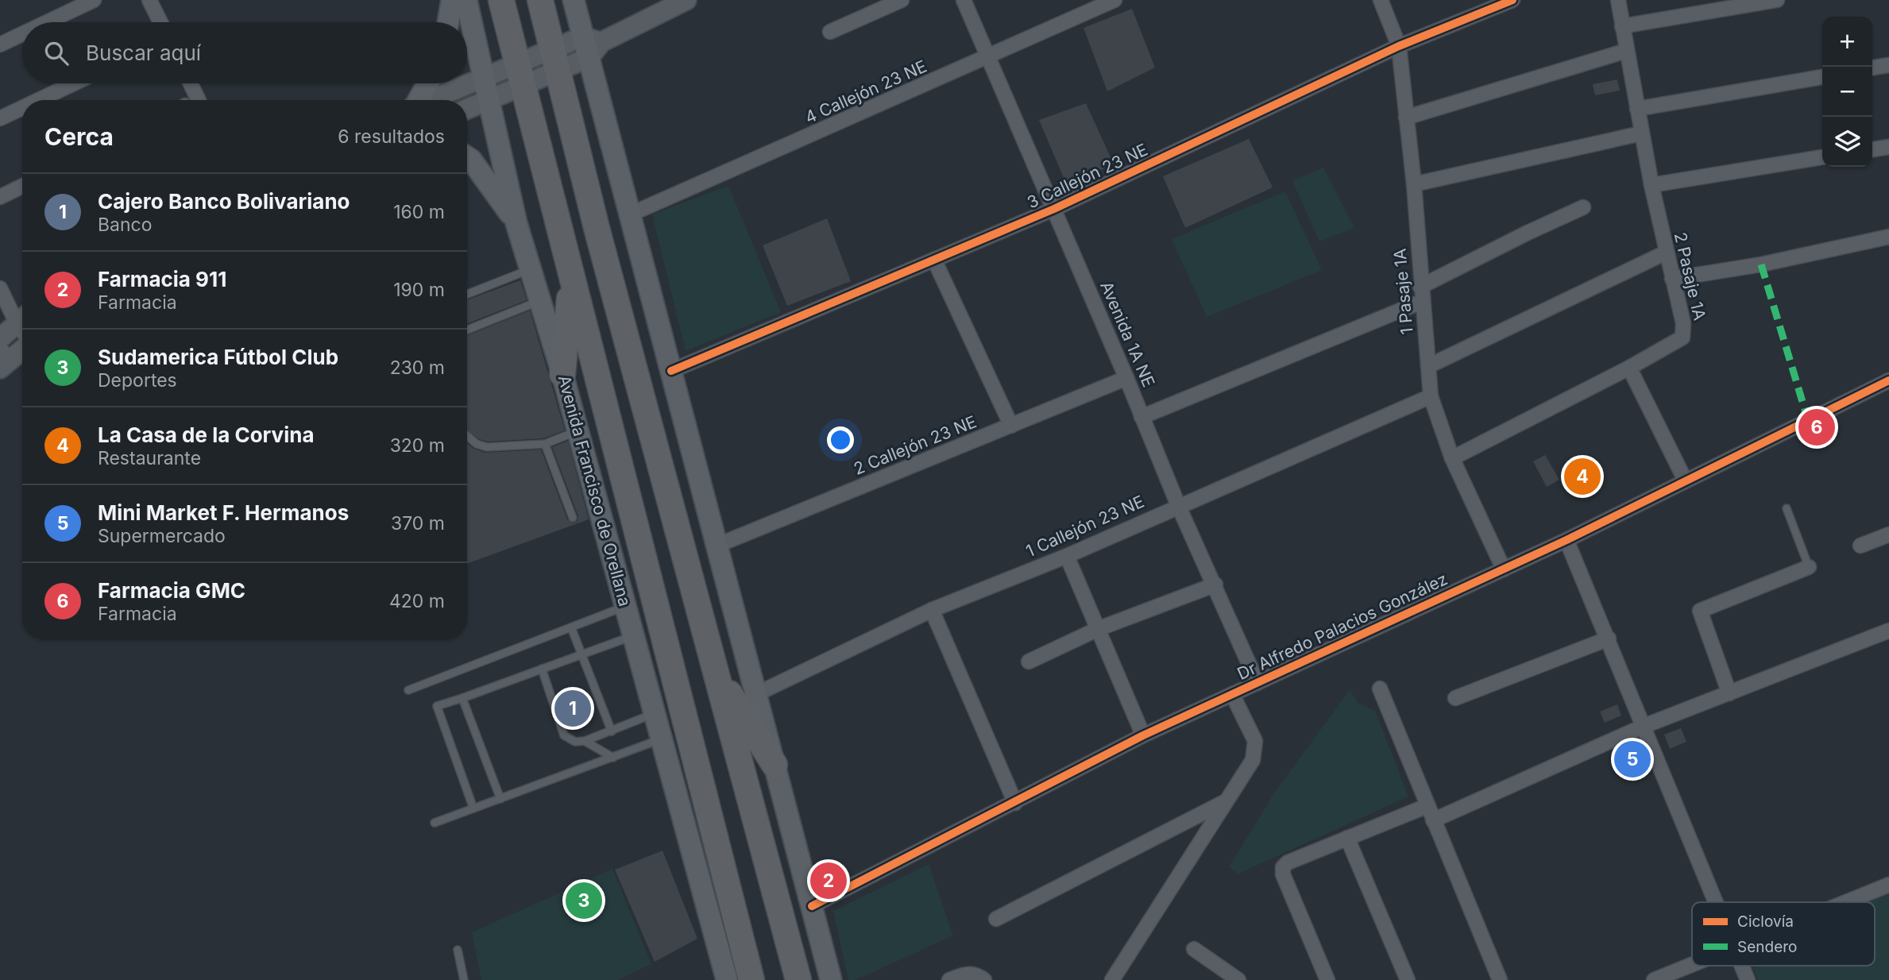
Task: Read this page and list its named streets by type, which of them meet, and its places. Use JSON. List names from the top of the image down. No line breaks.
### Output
{"streets":{"highway":["Avenida Francisco de Orellana"],"street":["4 Callejón 23 NE","3 Callejón 23 NE","2 Pasaje 1A","1 Pasaje 1A","Avenida 1A NE","2 Callejón 23 NE","1 Callejón 23 NE","Dr Alfredo Palacios González"]},"crossings":[["4 Callejón 23 NE","Avenida 1A NE"],["3 Callejón 23 NE","1 Pasaje 1A"],["3 Callejón 23 NE","Avenida 1A NE"],["2 Pasaje 1A","1 Pasaje 1A"],["1 Pasaje 1A","1 Callejón 23 NE"],["1 Pasaje 1A","Dr Alfredo Palacios González"],["Avenida 1A NE","2 Callejón 23 NE"],["Avenida 1A NE","1 Callejón 23 NE"],["Avenida 1A NE","Dr Alfredo Palacios González"]],"legend":["Ciclovía","Sendero"],"page":{"map_buttons":["+","−"],"search":"Buscar aquí","heading":["Cerca","6 resultados"],"list":[{"mark":"1","name":"Cajero Banco Bolivariano","note":"Banco","value":"160 m"},{"mark":"2","name":"Farmacia 911","note":"Farmacia","value":"190 m"},{"mark":"3","name":"Sudamerica Fútbol Club","note":"Deportes","value":"230 m"},{"mark":"4","name":"La Casa de la Corvina","note":"Restaurante","value":"320 m"},{"mark":"5","name":"Mini Market F. Hermanos","note":"Supermercado","value":"370 m"},{"mark":"6","name":"Farmacia GMC","note":"Farmacia","value":"420 m"}],"pins":["6","4","1","5","2","3"]}}
